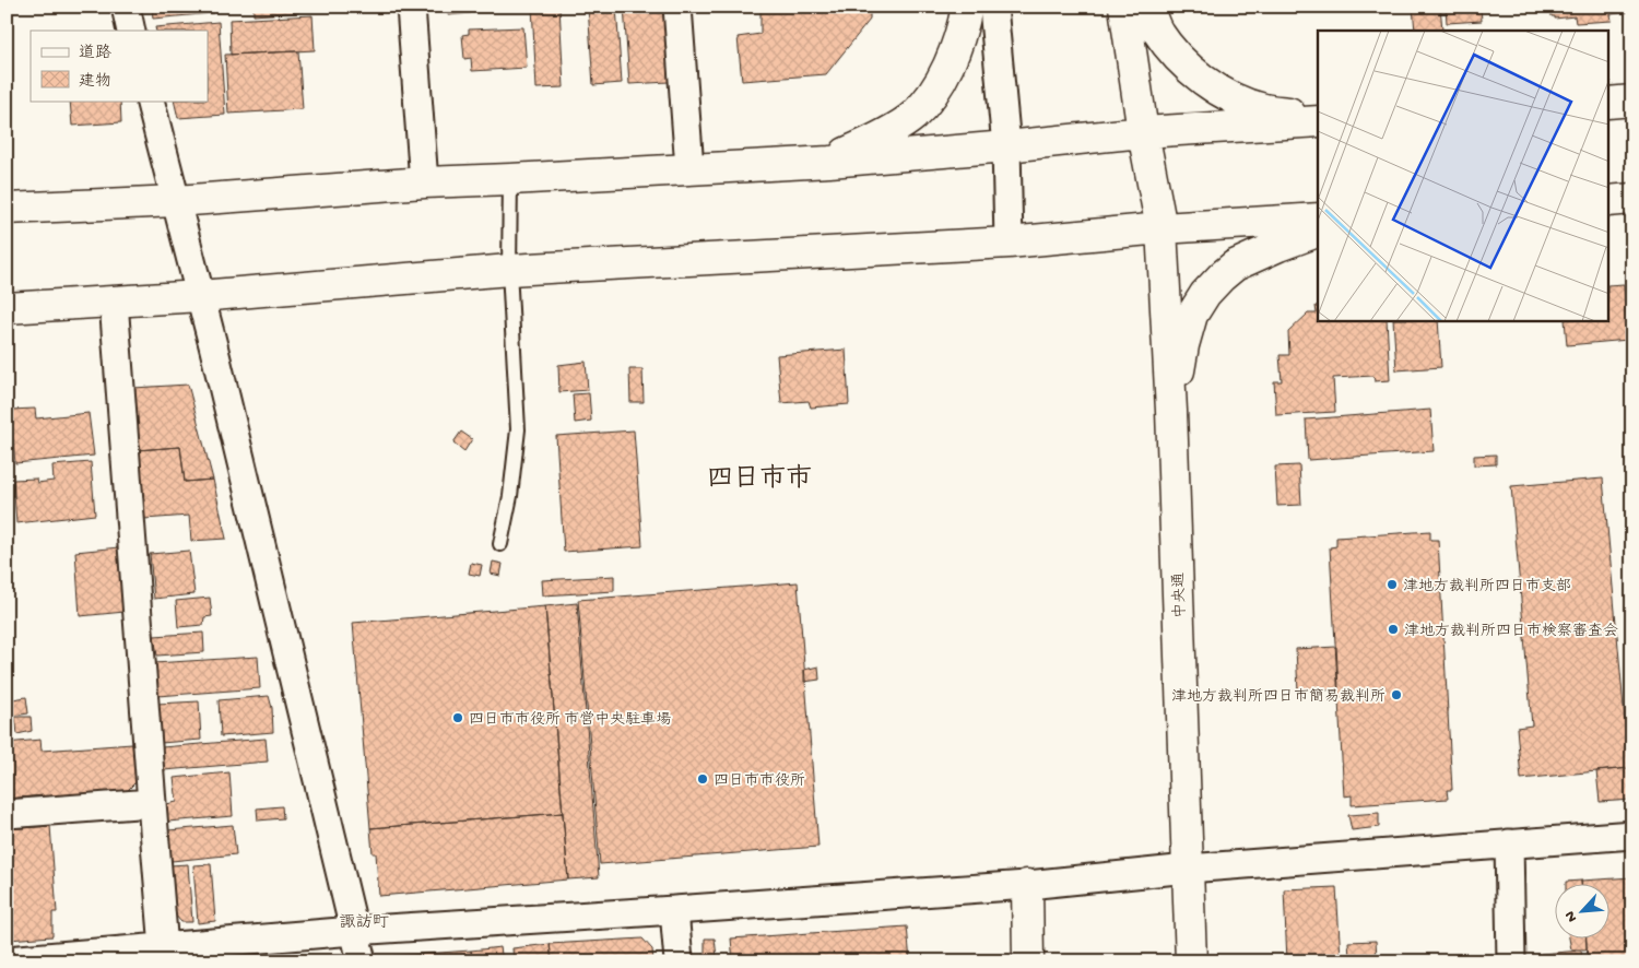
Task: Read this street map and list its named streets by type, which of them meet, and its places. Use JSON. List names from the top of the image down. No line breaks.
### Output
{"streets":{"street":["中央通"]},"districts":["四日市市","諏訪町"],"places":["津地方裁判所四日市支部","津地方裁判所四日市検察審査会","津地方裁判所四日市簡易裁判所","四日市市役所 市営中央駐車場","四日市市役所"],"legend":["道路","建物"],"north":"bottom left"}
